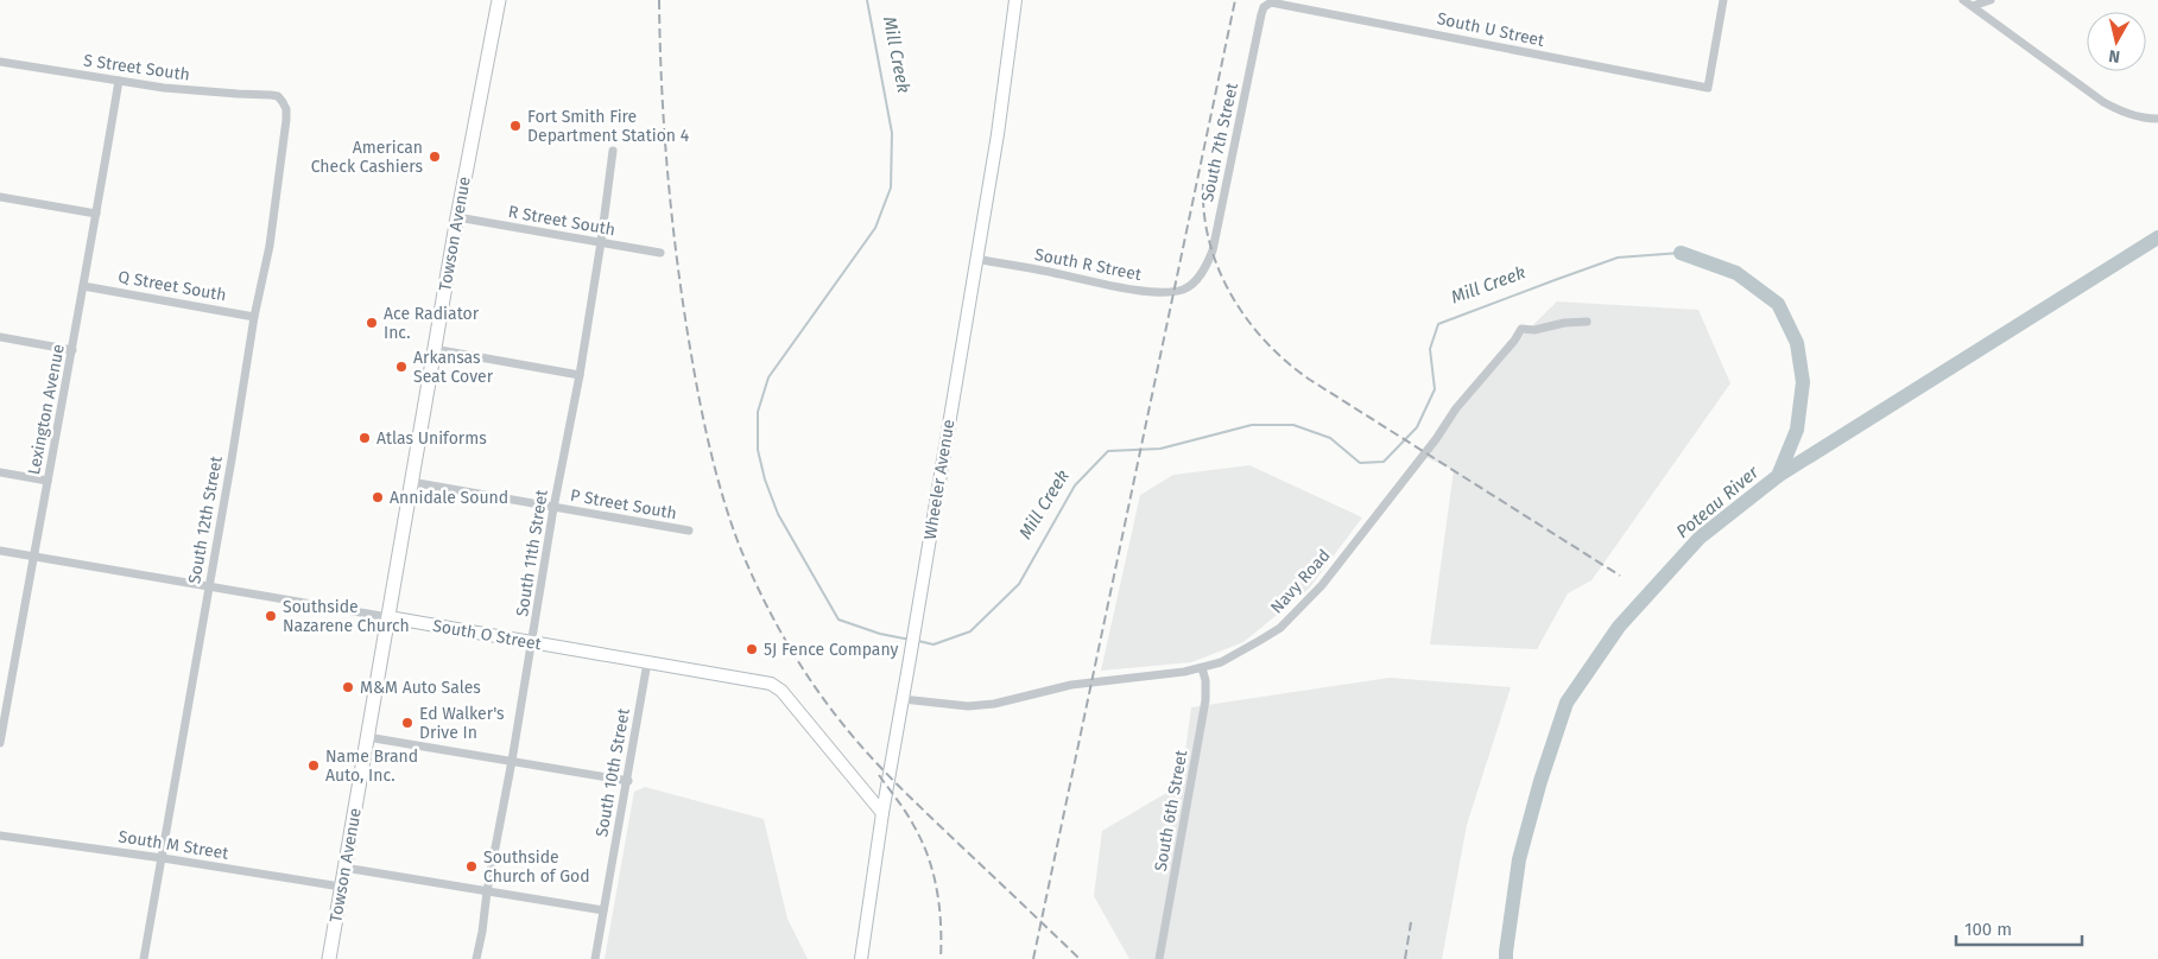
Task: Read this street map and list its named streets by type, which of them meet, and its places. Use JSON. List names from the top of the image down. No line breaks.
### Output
{"streets":{"main road":["Towson Avenue","Wheeler Avenue","South O Street"],"street":["South U Street","S Street South","South 7th Street","R Street South","South R Street","Q Street South","Lexington Avenue","P Street South","South 12th Street","South 11th Street","Navy Road","South 10th Street","South 6th Street","South M Street"]},"crossings":[["South U Street","South 7th Street"],["S Street South","Lexington Avenue"],["S Street South","South 12th Street"],["South 7th Street","South R Street"],["R Street South","Towson Avenue"],["R Street South","South 11th Street"],["Towson Avenue","P Street South"],["Towson Avenue","South O Street"],["Towson Avenue","South M Street"],["South R Street","Wheeler Avenue"],["Q Street South","Lexington Avenue"],["Q Street South","South 12th Street"],["Lexington Avenue","South O Street"],["Wheeler Avenue","Navy Road"],["Wheeler Avenue","South O Street"],["P Street South","South 11th Street"],["South 12th Street","South O Street"],["South 12th Street","South M Street"],["South 11th Street","South O Street"],["Navy Road","South 6th Street"],["South O Street","South 10th Street"]],"water":["Mill Creek","Poteau River"],"places":["Fort Smith Fire Department Station 4","American Check Cashiers","Ace Radiator Inc.","Arkansas Seat Cover","Atlas Uniforms","Annidale Sound","Southside Nazarene Church","5J Fence Company","M&M Auto Sales","Ed Walker's Drive In","Name Brand Auto, Inc.","Southside Church of God"],"scale_bar":"100 m","north":"bottom"}
